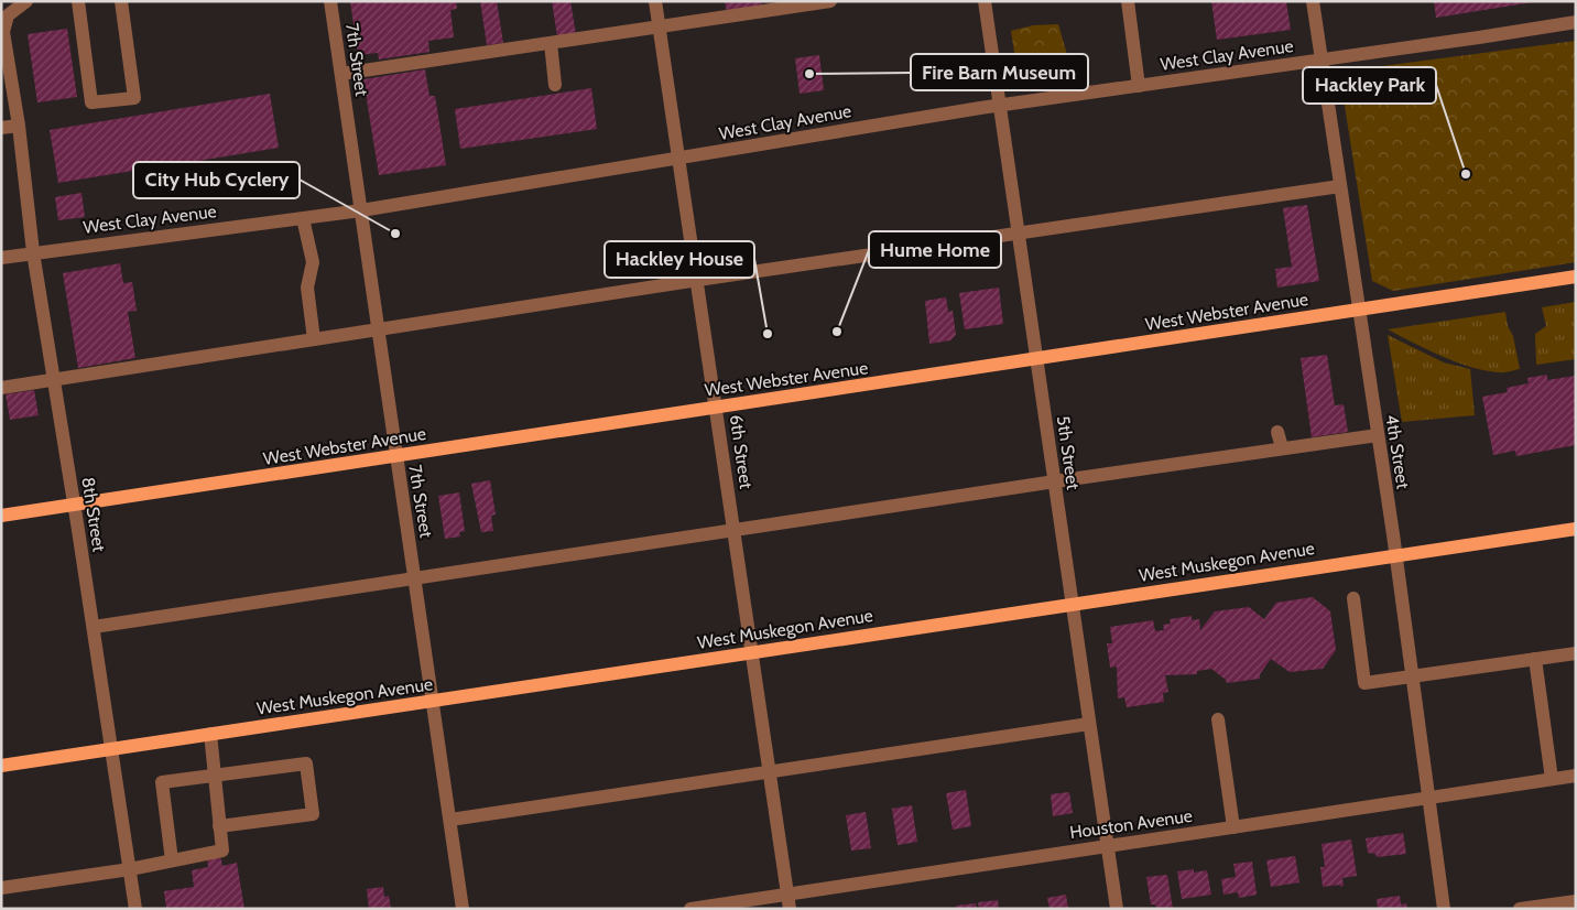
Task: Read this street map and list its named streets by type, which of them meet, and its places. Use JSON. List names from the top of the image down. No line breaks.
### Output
{"streets":{"main road":["West Webster Avenue","West Muskegon Avenue"],"street":["West Clay Avenue","7th Street","6th Street","4th Street","5th Street","8th Street","Houston Avenue"]},"crossings":[["West Clay Avenue","7th Street"],["West Clay Avenue","6th Street"],["West Clay Avenue","4th Street"],["West Clay Avenue","5th Street"],["West Clay Avenue","8th Street"],["7th Street","West Webster Avenue"],["7th Street","West Muskegon Avenue"],["West Webster Avenue","6th Street"],["West Webster Avenue","4th Street"],["West Webster Avenue","5th Street"],["West Webster Avenue","8th Street"],["6th Street","West Muskegon Avenue"],["6th Street","Houston Avenue"],["4th Street","West Muskegon Avenue"],["4th Street","Houston Avenue"],["5th Street","West Muskegon Avenue"],["5th Street","Houston Avenue"],["8th Street","West Muskegon Avenue"]],"places":["Fire Barn Museum","Hackley Park","City Hub Cyclery","Hume Home","Hackley House"]}
